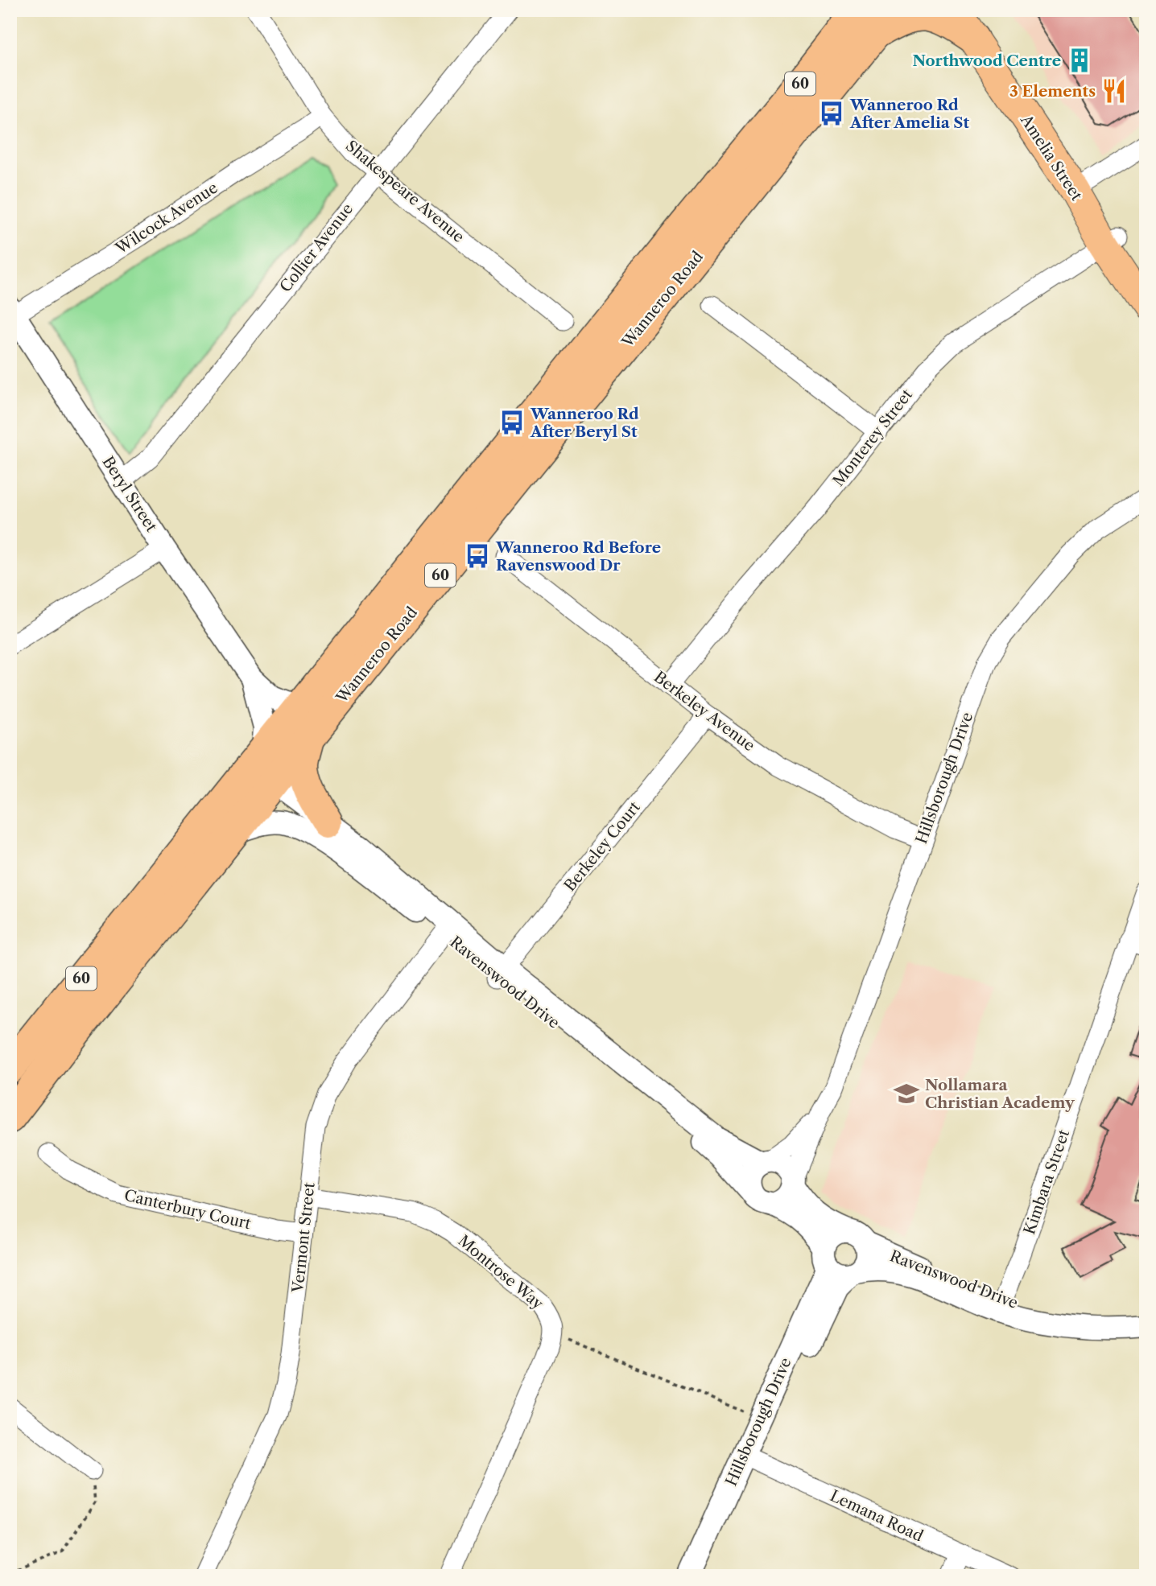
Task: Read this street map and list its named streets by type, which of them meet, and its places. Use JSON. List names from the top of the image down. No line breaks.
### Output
{"streets":{"highway":["60","Wanneroo Road"],"main road":["Amelia Street"],"street":["Shakespeare Avenue","Wilcock Avenue","Collier Avenue","Monterey Street","Beryl Street","Berkeley Avenue","Hillsborough Drive","Berkeley Court","Ravenswood Drive","Kimbara Street","Canterbury Court","Vermont Street","Montrose Way","Lemana Road"]},"crossings":[["Amelia Street","Monterey Street"],["Shakespeare Avenue","Wilcock Avenue"],["Shakespeare Avenue","Collier Avenue"],["Wilcock Avenue","Beryl Street"],["Collier Avenue","Beryl Street"],["Wanneroo Road","Beryl Street"],["Wanneroo Road","Ravenswood Drive"],["Monterey Street","Berkeley Avenue"],["Berkeley Avenue","Hillsborough Drive"],["Berkeley Avenue","Berkeley Court"],["Hillsborough Drive","Ravenswood Drive"],["Hillsborough Drive","Lemana Road"],["Berkeley Court","Ravenswood Drive"],["Ravenswood Drive","Kimbara Street"],["Ravenswood Drive","Vermont Street"],["Canterbury Court","Vermont Street"],["Vermont Street","Montrose Way"]],"places":{"building":["Northwood Centre"],"restaurant":["3 Elements"],"bus stop":["Wanneroo Rd After Amelia St","Wanneroo Rd After Beryl St","Wanneroo Rd Before Ravenswood Dr"],"school or university":["Nollamara Christian Academy"]}}
